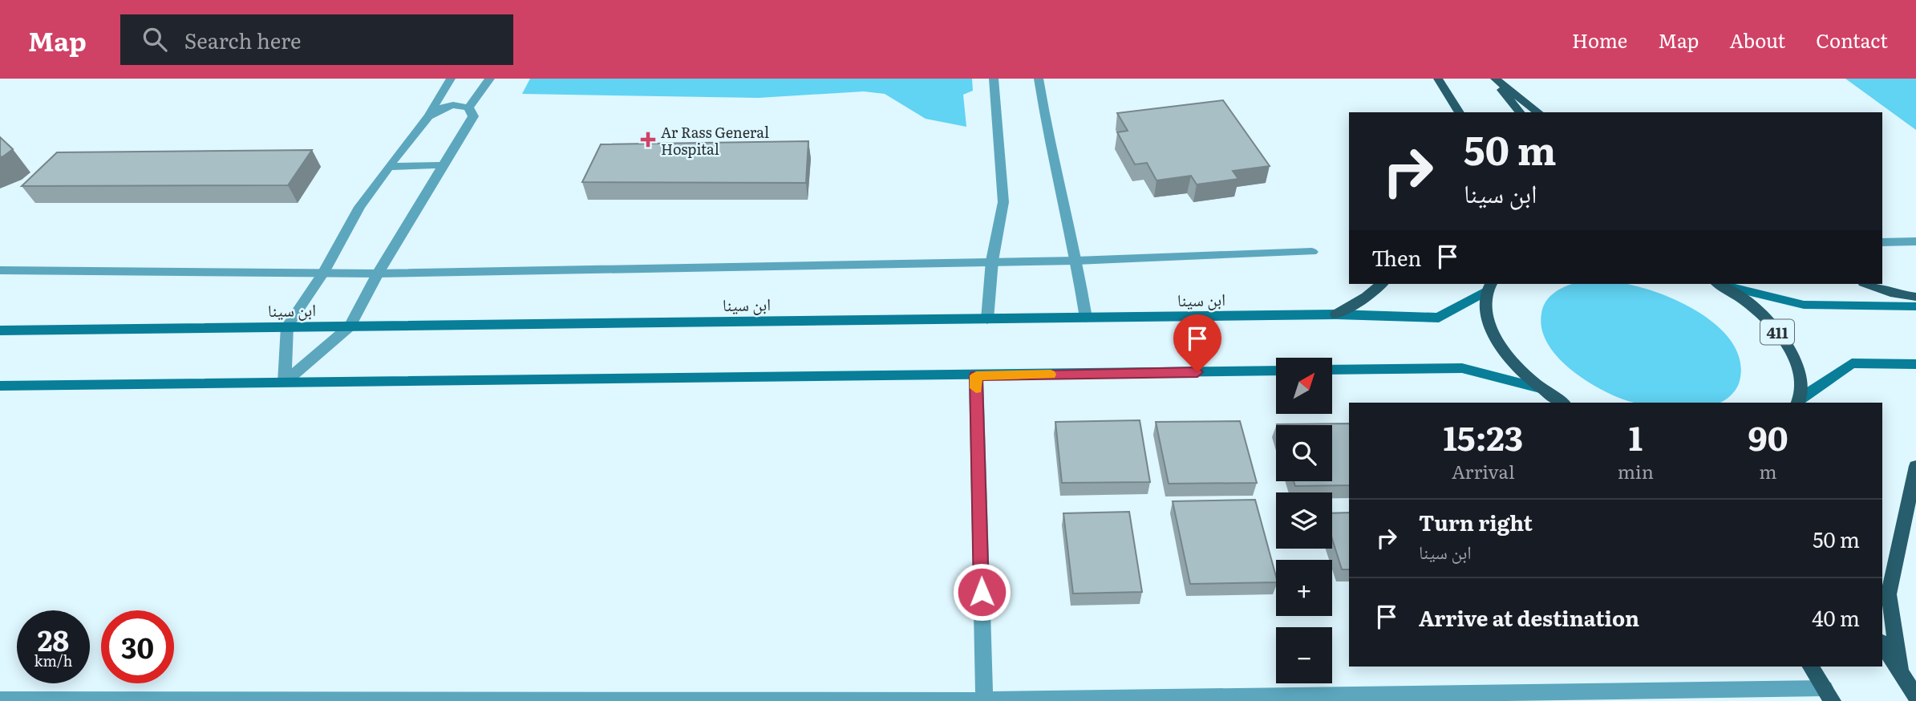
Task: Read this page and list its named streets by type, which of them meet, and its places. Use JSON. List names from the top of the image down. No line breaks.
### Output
{"streets":{"main road":["411"],"street":["ابن سينا"]},"places":{"health":["Ar Rass General Hospital"]},"north":"top right","page":{"header":"Map","search":"Search here","nav":["Home","Map","About","Contact"],"turn":["50 m","ابن سينا"],"then":"Then","map_buttons":["+","−"],"eta":["15:23","Arrival","1","min","90","m"],"list":[{"name":"Turn right","note":"ابن سينا","value":"50 m"},{"name":"Arrive at destination","value":"40 m"}],"speed":"28 km/h","limit":"30"}}
